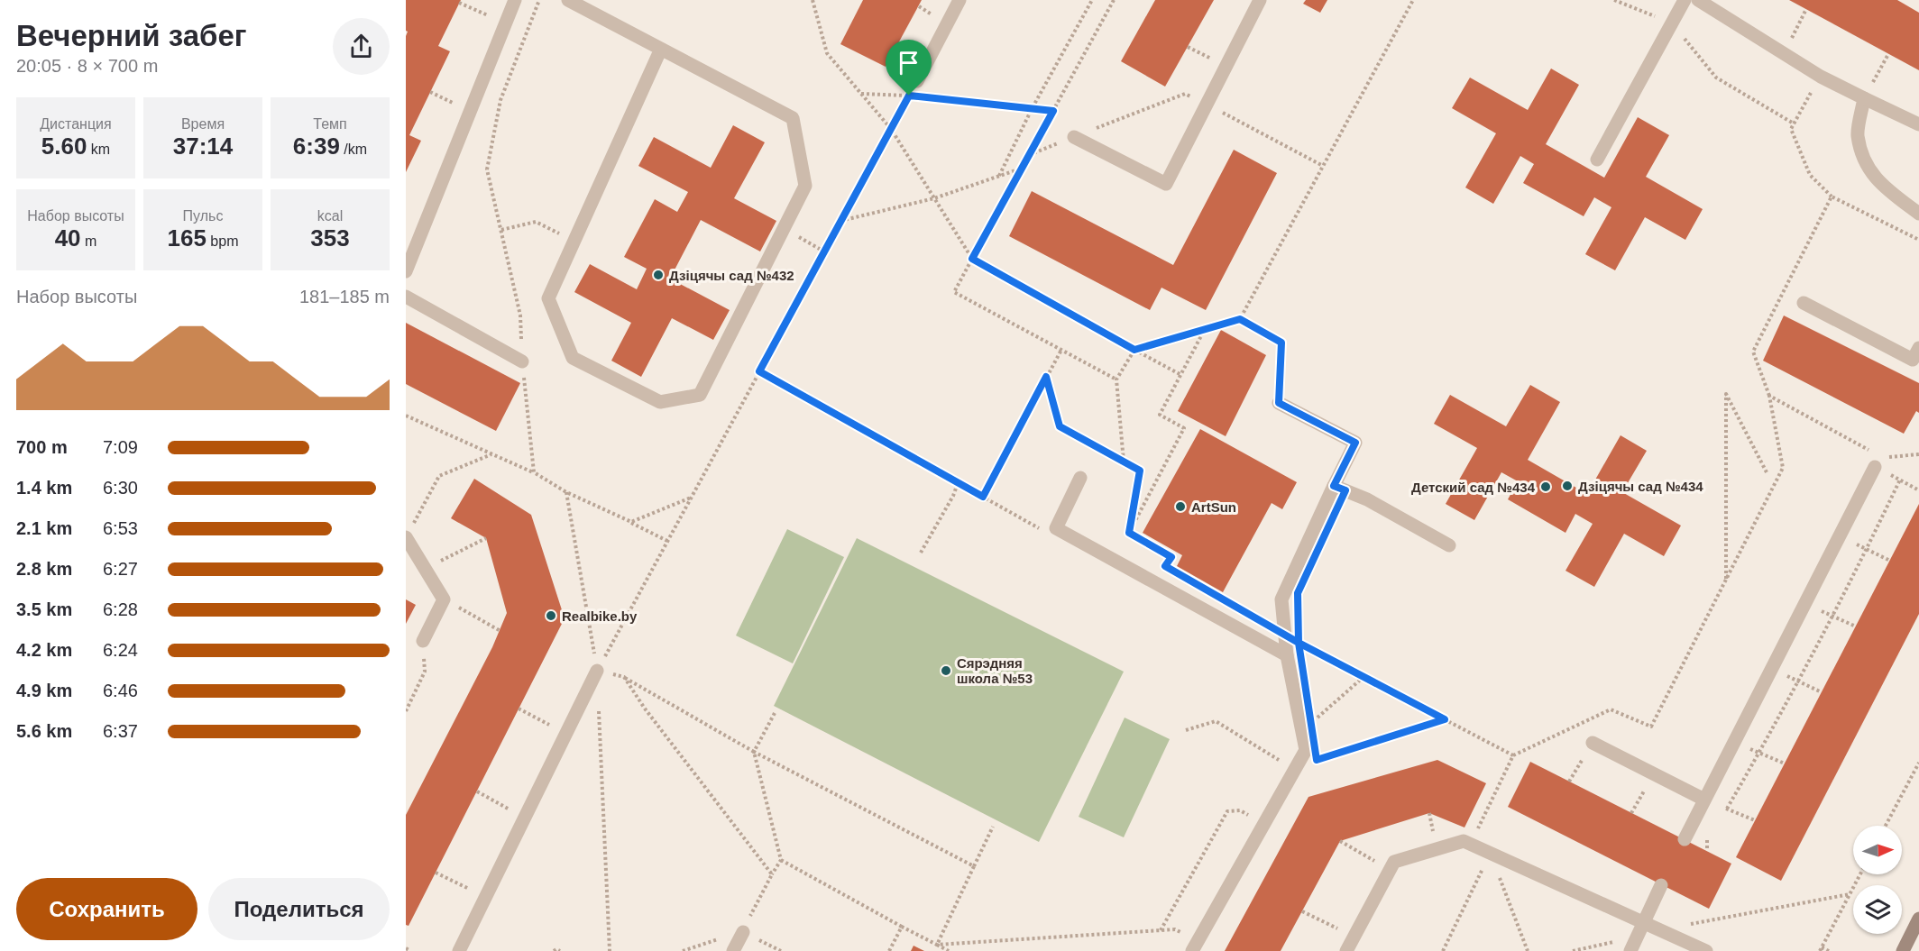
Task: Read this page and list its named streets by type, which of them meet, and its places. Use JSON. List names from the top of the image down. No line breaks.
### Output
{"places":["Дзіцячы сад №432","Дзіцячы сад №434","Детский сад №434","ArtSun","Realbike.by","Сярэдняя школа №53"],"north":"right","page":{"heading":["Вечерний забег","20:05 · 8 × 700 m"],"stats":[["Дистанция","5.60 km"],["Время","37:14"],["Темп","6:39 /km"],["Набор высоты","40 m"],["Пульс","165 bpm"],["kcal","353"]],"chart":["Набор высоты","181–185 m"],"list":[{"name":"700 m","note":"7:09"},{"name":"1.4 km","note":"6:30"},{"name":"2.1 km","note":"6:53"},{"name":"2.8 km","note":"6:27"},{"name":"3.5 km","note":"6:28"},{"name":"4.2 km","note":"6:24"},{"name":"4.9 km","note":"6:46"},{"name":"5.6 km","note":"6:37"}],"buttons":["Сохранить","Поделиться"]}}
